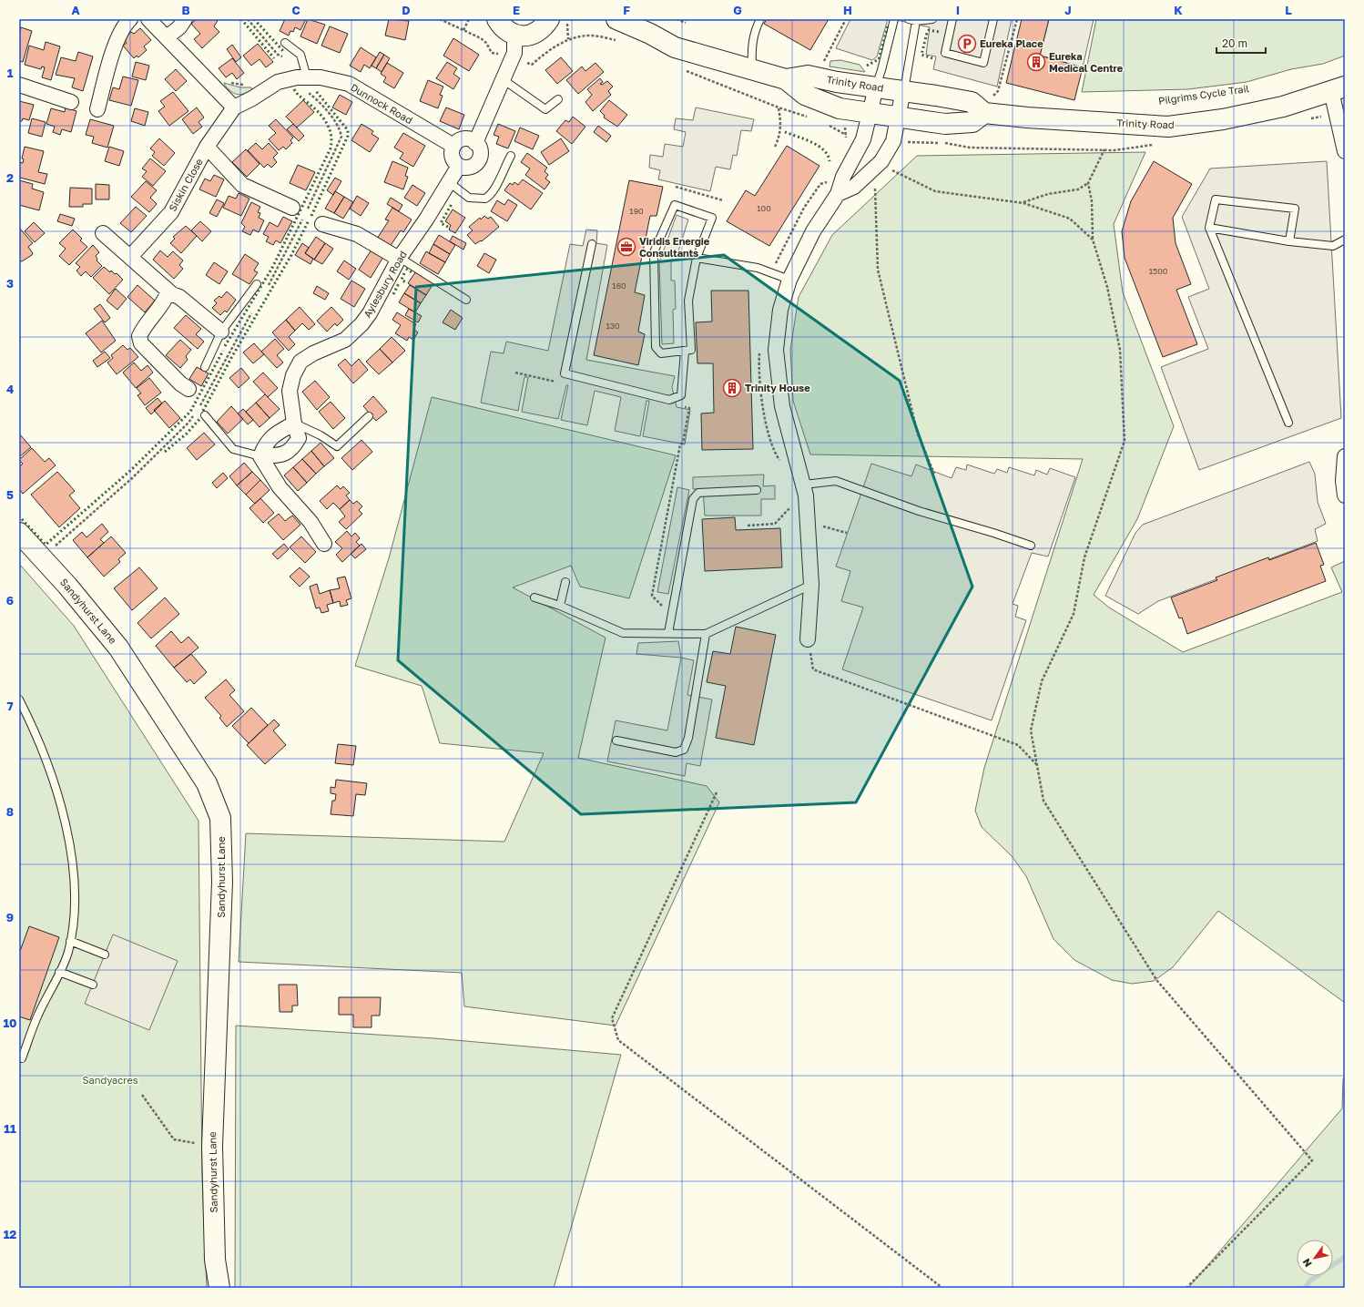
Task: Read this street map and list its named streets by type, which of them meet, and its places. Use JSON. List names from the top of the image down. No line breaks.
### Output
{"streets":{"main road":["Trinity Road","Sandyhurst Lane"],"street":["Dunnock Road","Siskin Close","Aylesbury Road"]},"crossings":[["Dunnock Road","Siskin Close"],["Dunnock Road","Aylesbury Road"]],"parks":["Sandyacres"],"places":{"parking":["Eureka Place"],"building":["Eureka Medical Centre","Trinity House"],"office":["Viridis Energie Consultants"]},"house_numbers":["100","190","1500","160","130"],"scale_bar":"20 m","north":"bottom left","grid":{"columns":["A","B","C","D","E","F","G","H","I","J","K","L"],"rows":["1","2","3","4","5","6","7","8","9","10","11","12"]}}
